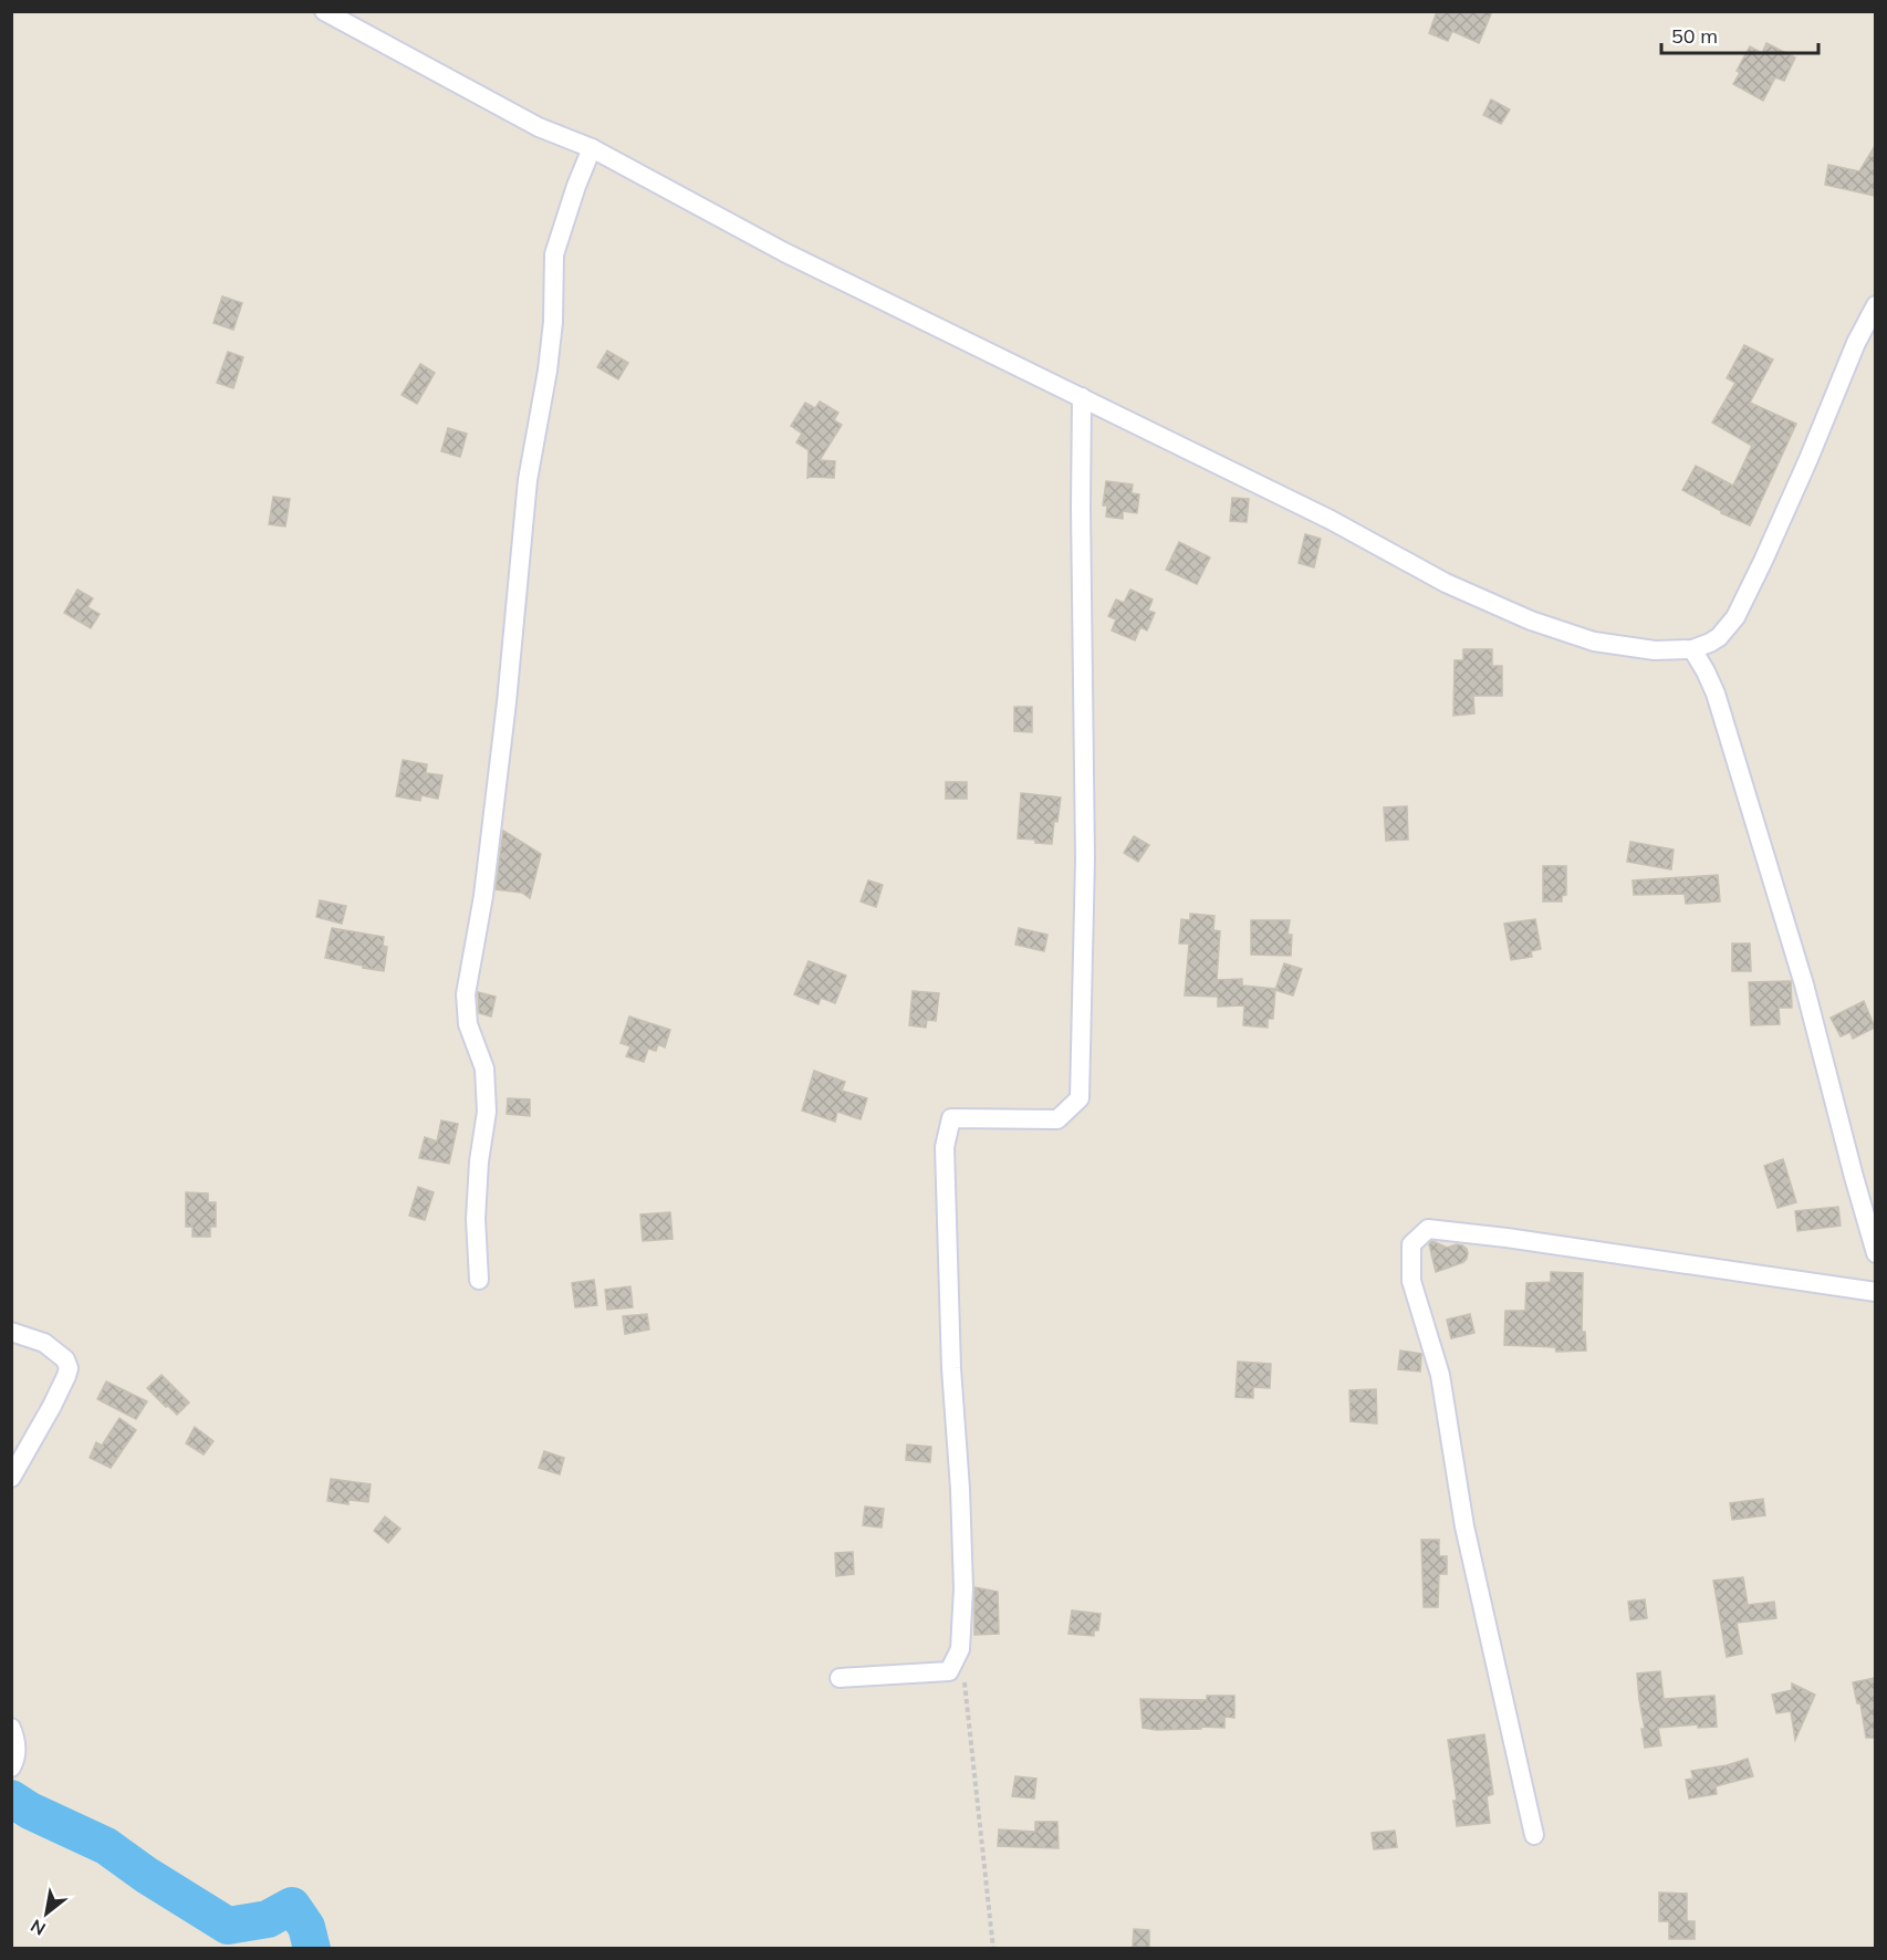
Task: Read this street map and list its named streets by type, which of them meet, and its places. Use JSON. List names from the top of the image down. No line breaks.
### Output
{"scale_bar":"50 m","north":"bottom left"}
